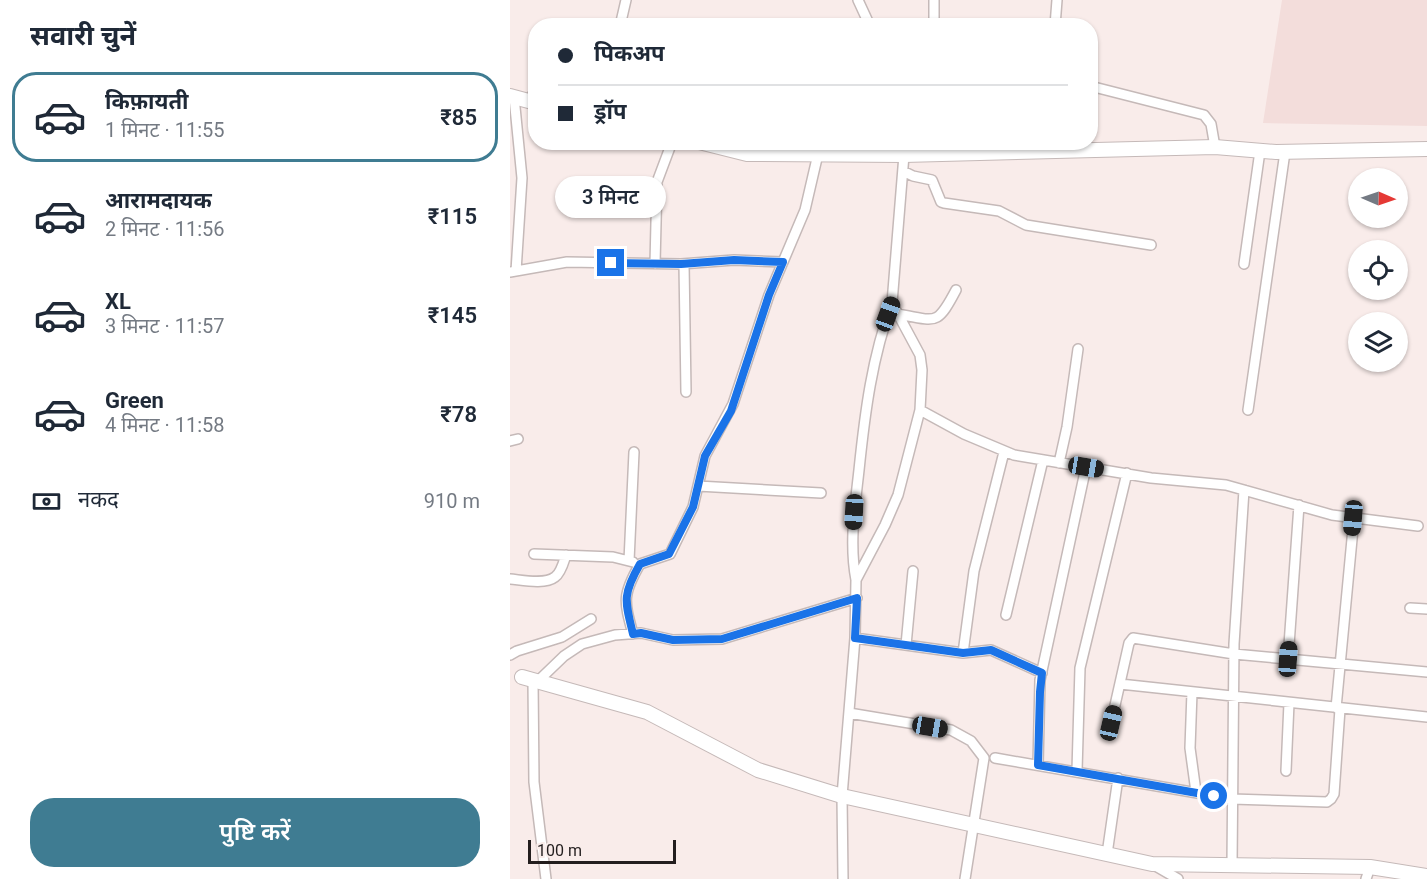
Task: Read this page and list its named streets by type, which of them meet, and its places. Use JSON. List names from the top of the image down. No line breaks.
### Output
{"scale_bar":"100 m","north":"right","page":{"heading":"सवारी चुनें","banner":["पिकअप","ड्रॉप"],"list":[{"name":"किफ़ायती","note":"1 मिनट · 11:55","value":"₹85"},{"name":"आरामदायक","note":"2 मिनट · 11:56","value":"₹115"},{"name":"XL","note":"3 मिनट · 11:57","value":"₹145"},{"name":"Green","note":"4 मिनट · 11:58","value":"₹78"}],"bubble":"3 मिनट","pay":["नकद","910 m"],"buttons":"पुष्टि करें","scale":"100 m"}}
